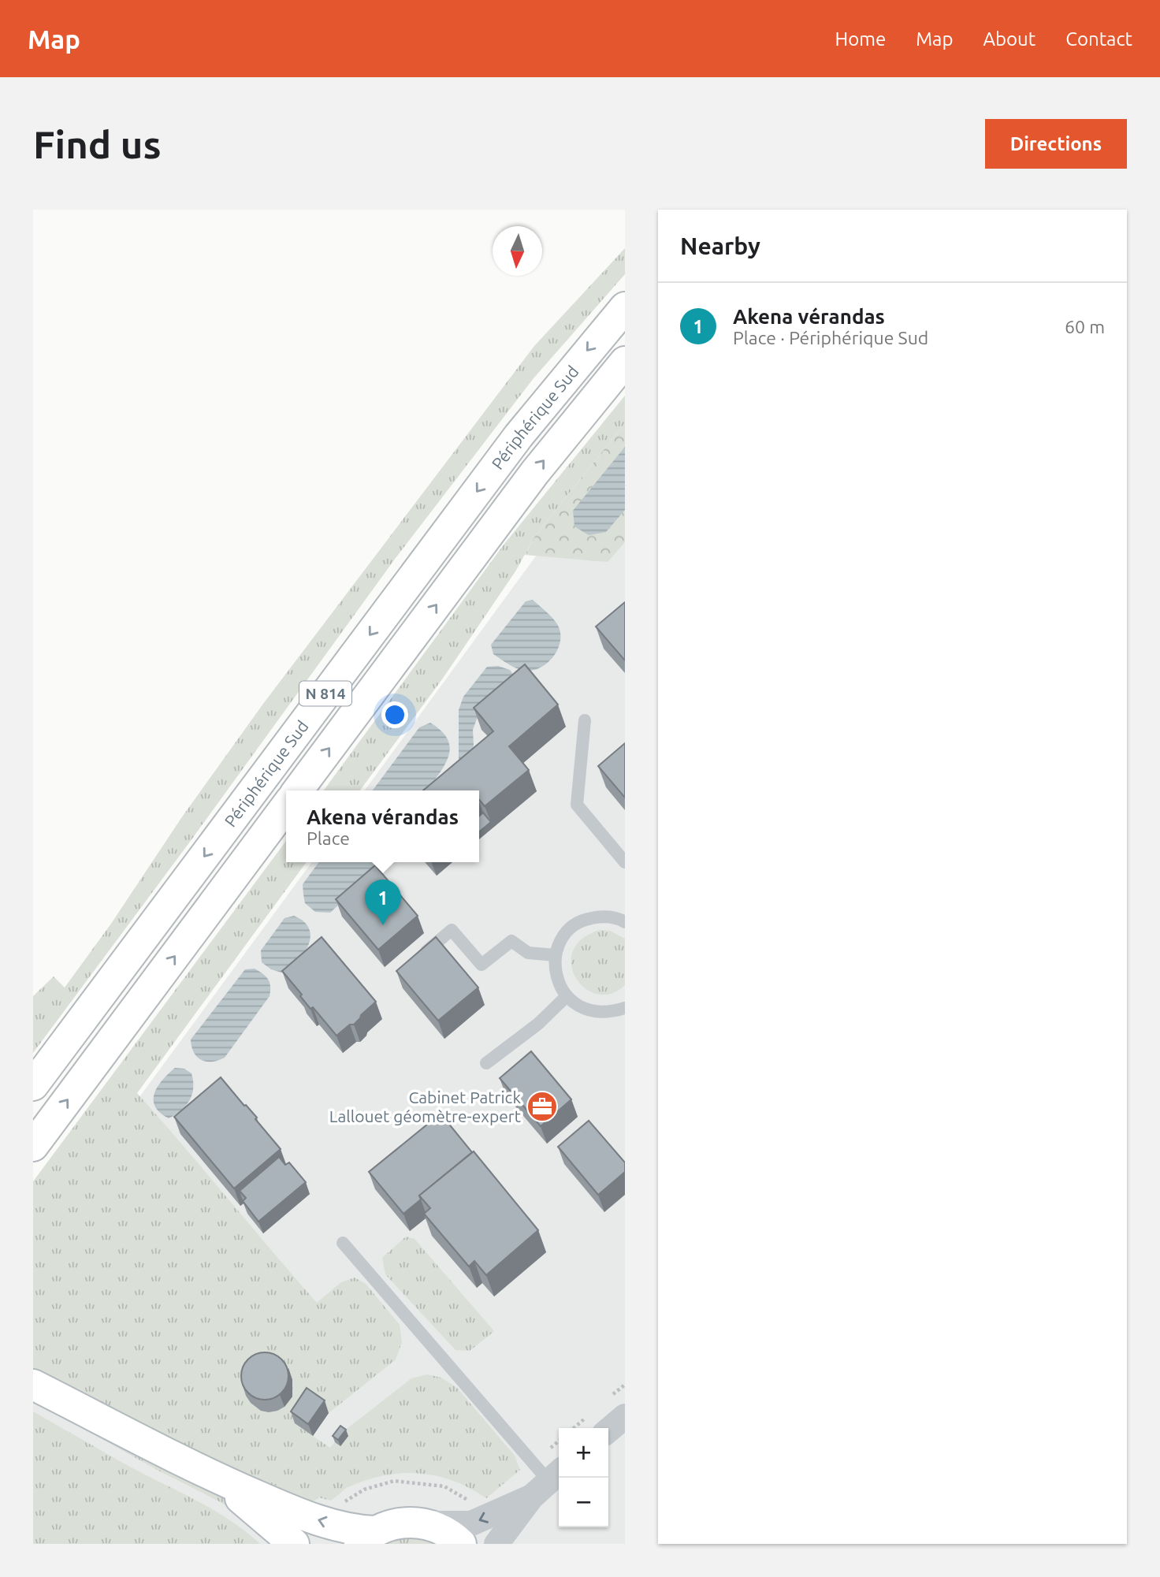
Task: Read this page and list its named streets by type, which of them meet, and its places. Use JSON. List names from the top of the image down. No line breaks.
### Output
{"streets":{"main road":["Périphérique Sud","N 814"]},"places":{"office":["Cabinet Patrick Lallouet géomètre-expert"]},"north":"bottom","page":{"header":"Map","nav":["Home","Map","About","Contact"],"buttons":"Directions","title":"Find us","heading":"Nearby","list":[{"mark":"1","name":"Akena vérandas","note":"Place · Périphérique Sud","value":"60 m"}],"popup":["Akena vérandas","Place"],"pins":"1","map_buttons":["+","−"]}}
